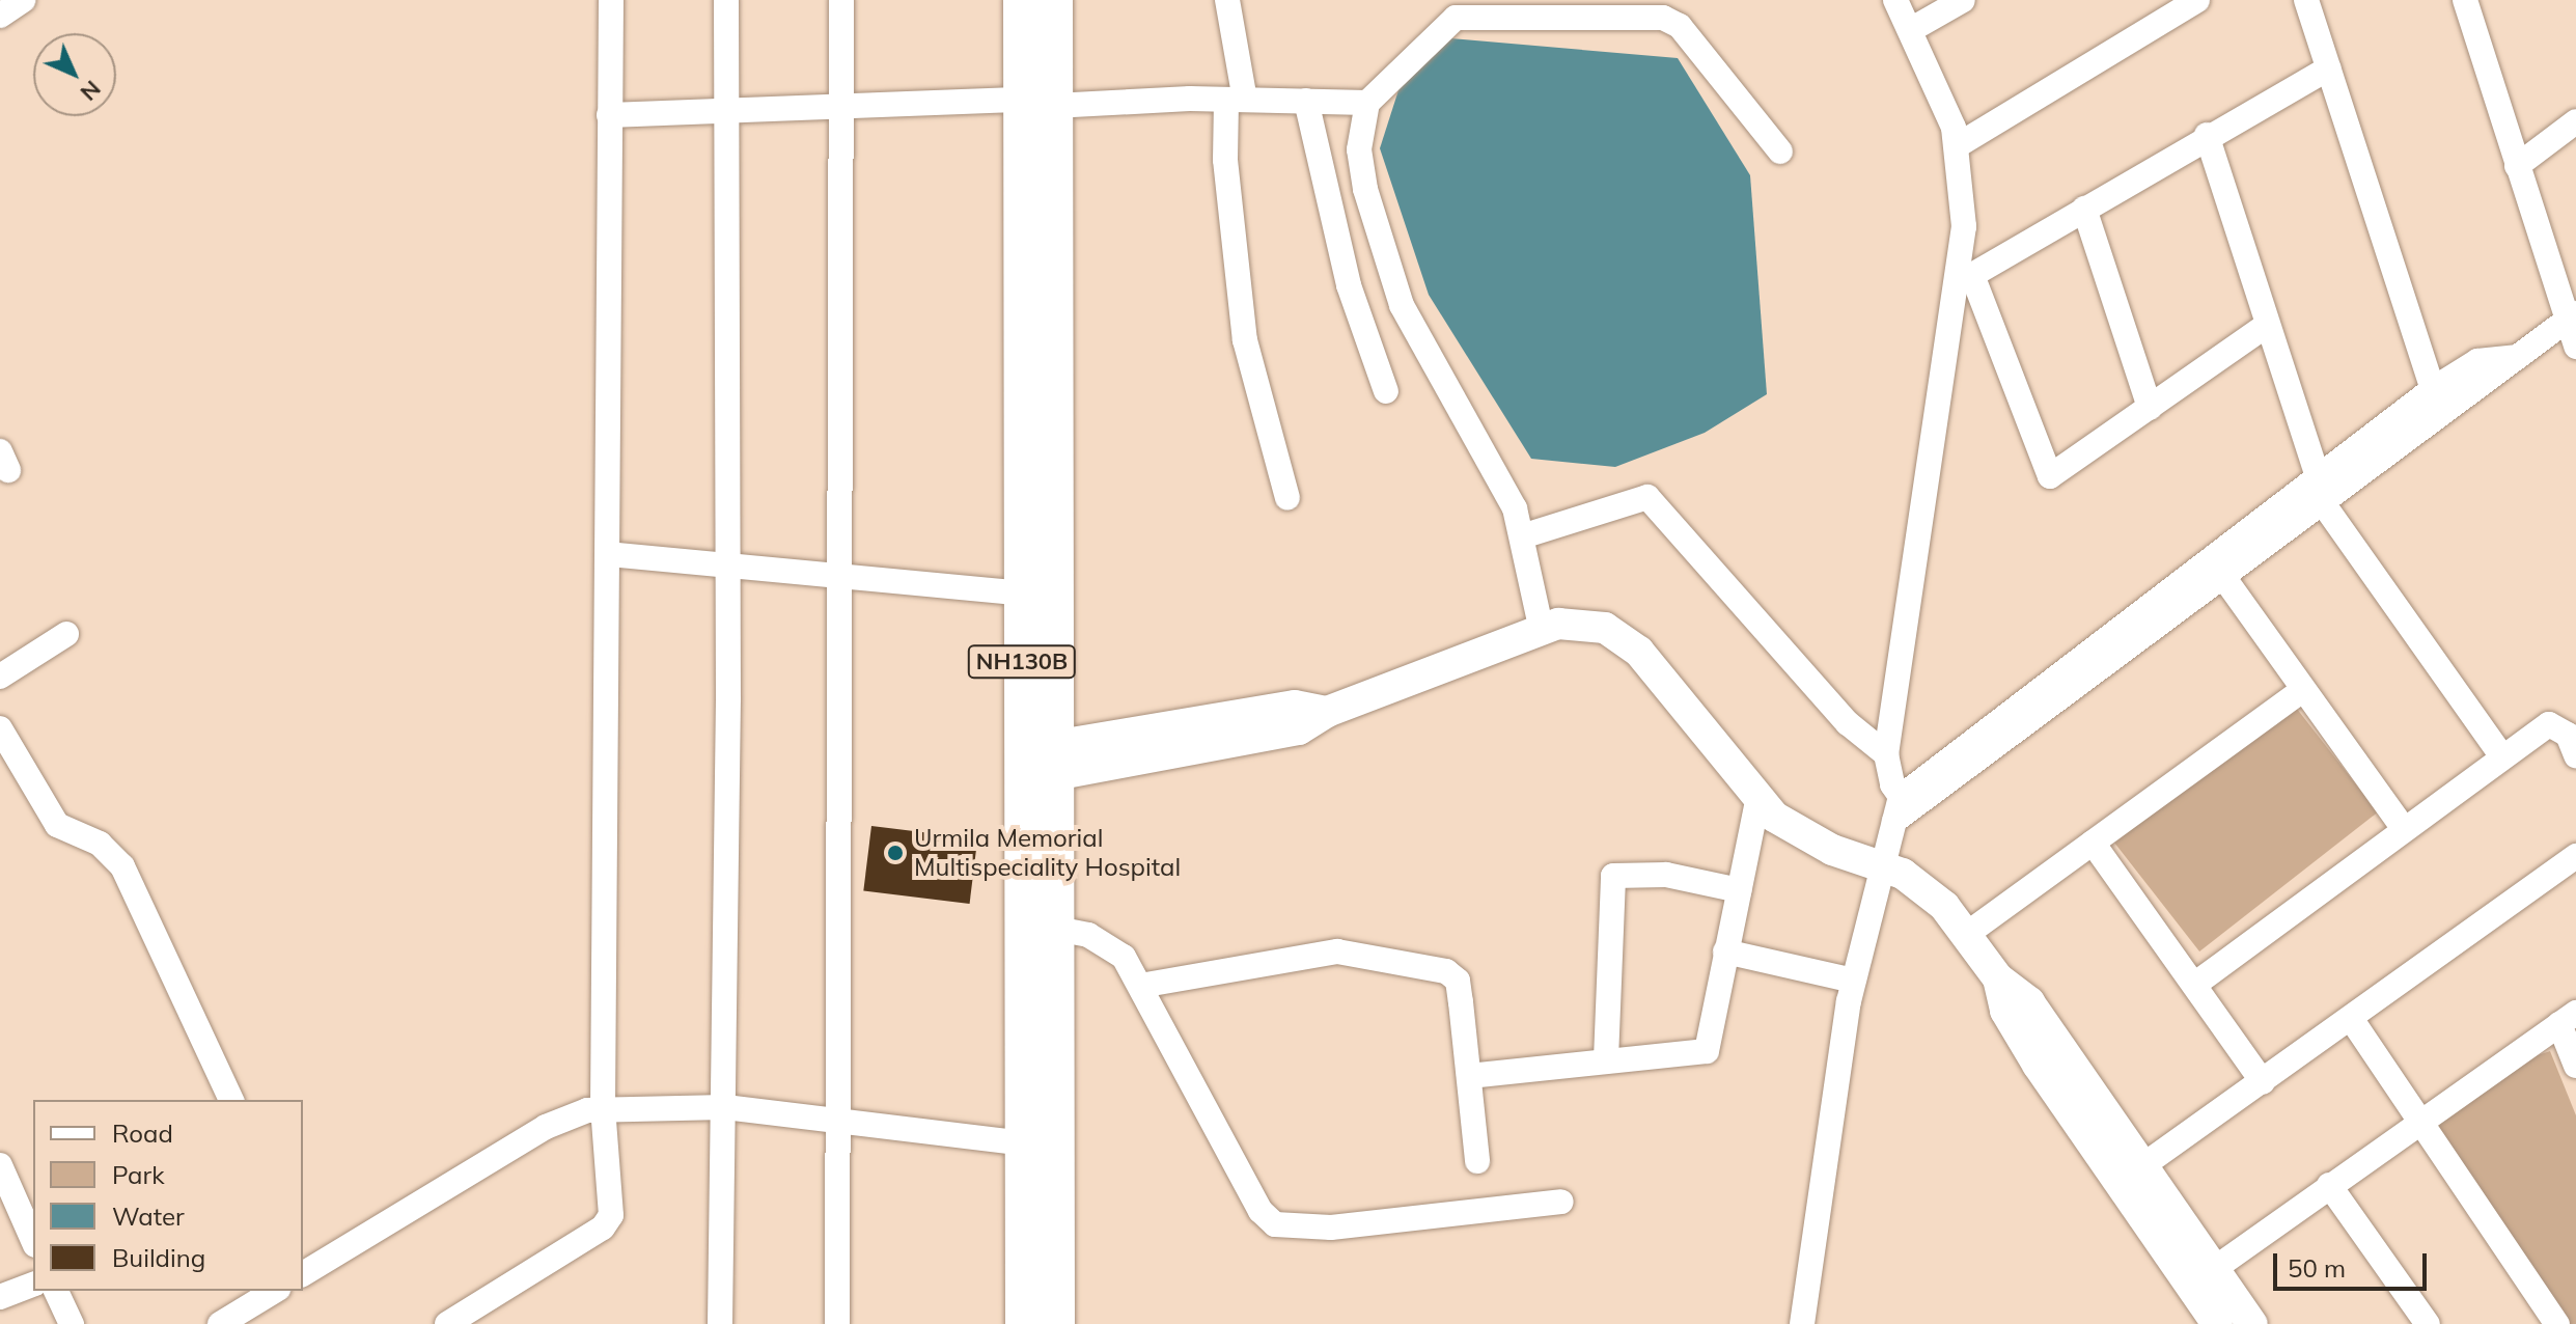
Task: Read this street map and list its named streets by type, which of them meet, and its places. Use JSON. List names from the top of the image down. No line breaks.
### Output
{"streets":{"highway":["NH130B"]},"places":["Urmila Memorial Multispeciality Hospital"],"legend":["Road","Park","Water","Building"],"scale_bar":"50 m","north":"bottom right"}
